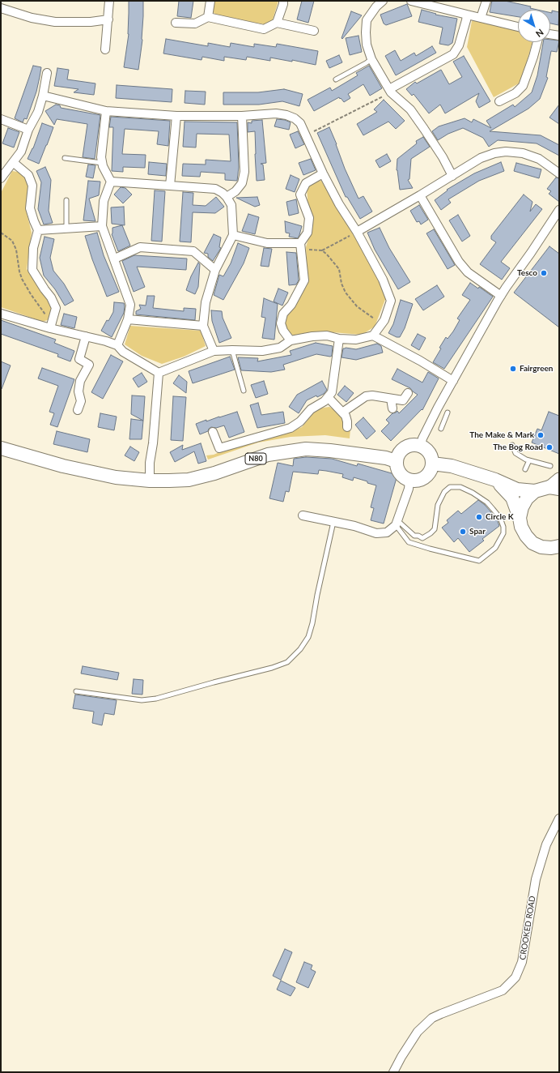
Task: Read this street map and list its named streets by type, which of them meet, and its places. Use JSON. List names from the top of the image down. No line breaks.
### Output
{"streets":{"main road":["N80"],"street":["CROOKED ROAD"]},"places":["Tesco","Fairgreen","The Make & Mark","The Bog Road","Circle K","Spar"],"north":"bottom right"}
